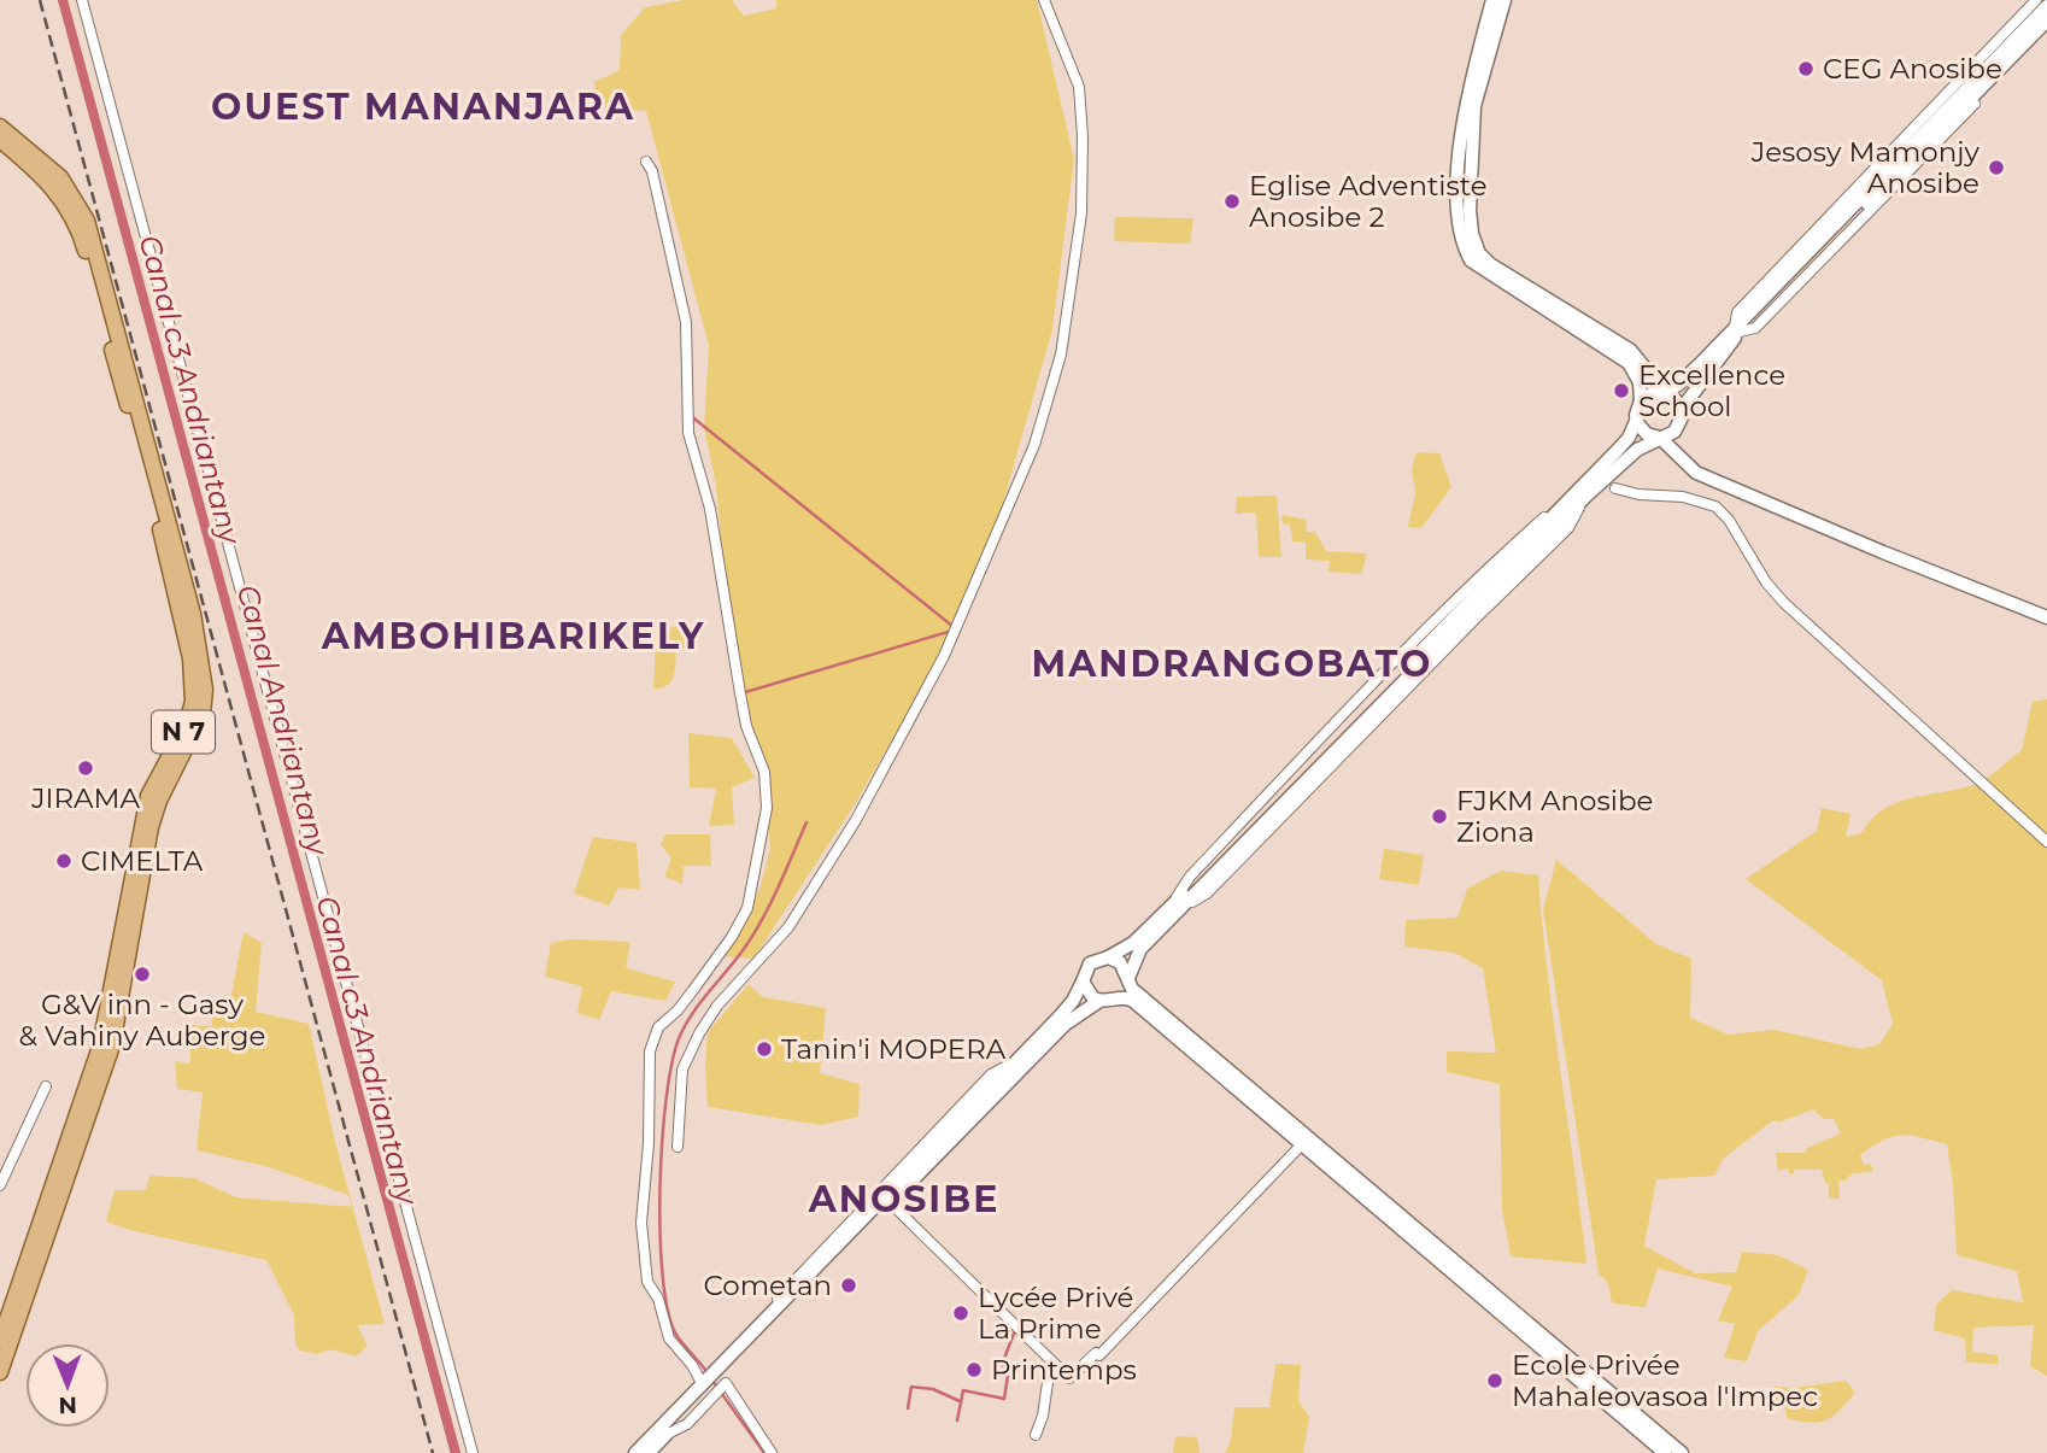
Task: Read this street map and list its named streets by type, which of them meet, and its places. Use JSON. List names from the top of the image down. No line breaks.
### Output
{"streets":{"main road":["N 7"]},"districts":["OUEST MANANJARA","AMBOHIBARIKELY","MANDRANGOBATO","ANOSIBE"],"water":["Canal c3 Andriantany","Canal Andriantany"],"places":["CEG Anosibe","Jesosy Mamonjy Anosibe","Eglise Adventiste Anosibe 2","Excellence School","JIRAMA","FJKM Anosibe Ziona","CIMELTA","G&V inn - Gasy & Vahiny Auberge","Tanin'i MOPERA","Cometan","Lycée Privé La Prime","Printemps","Ecole Privée Mahaleovasoa l'Impec"],"north":"bottom"}
